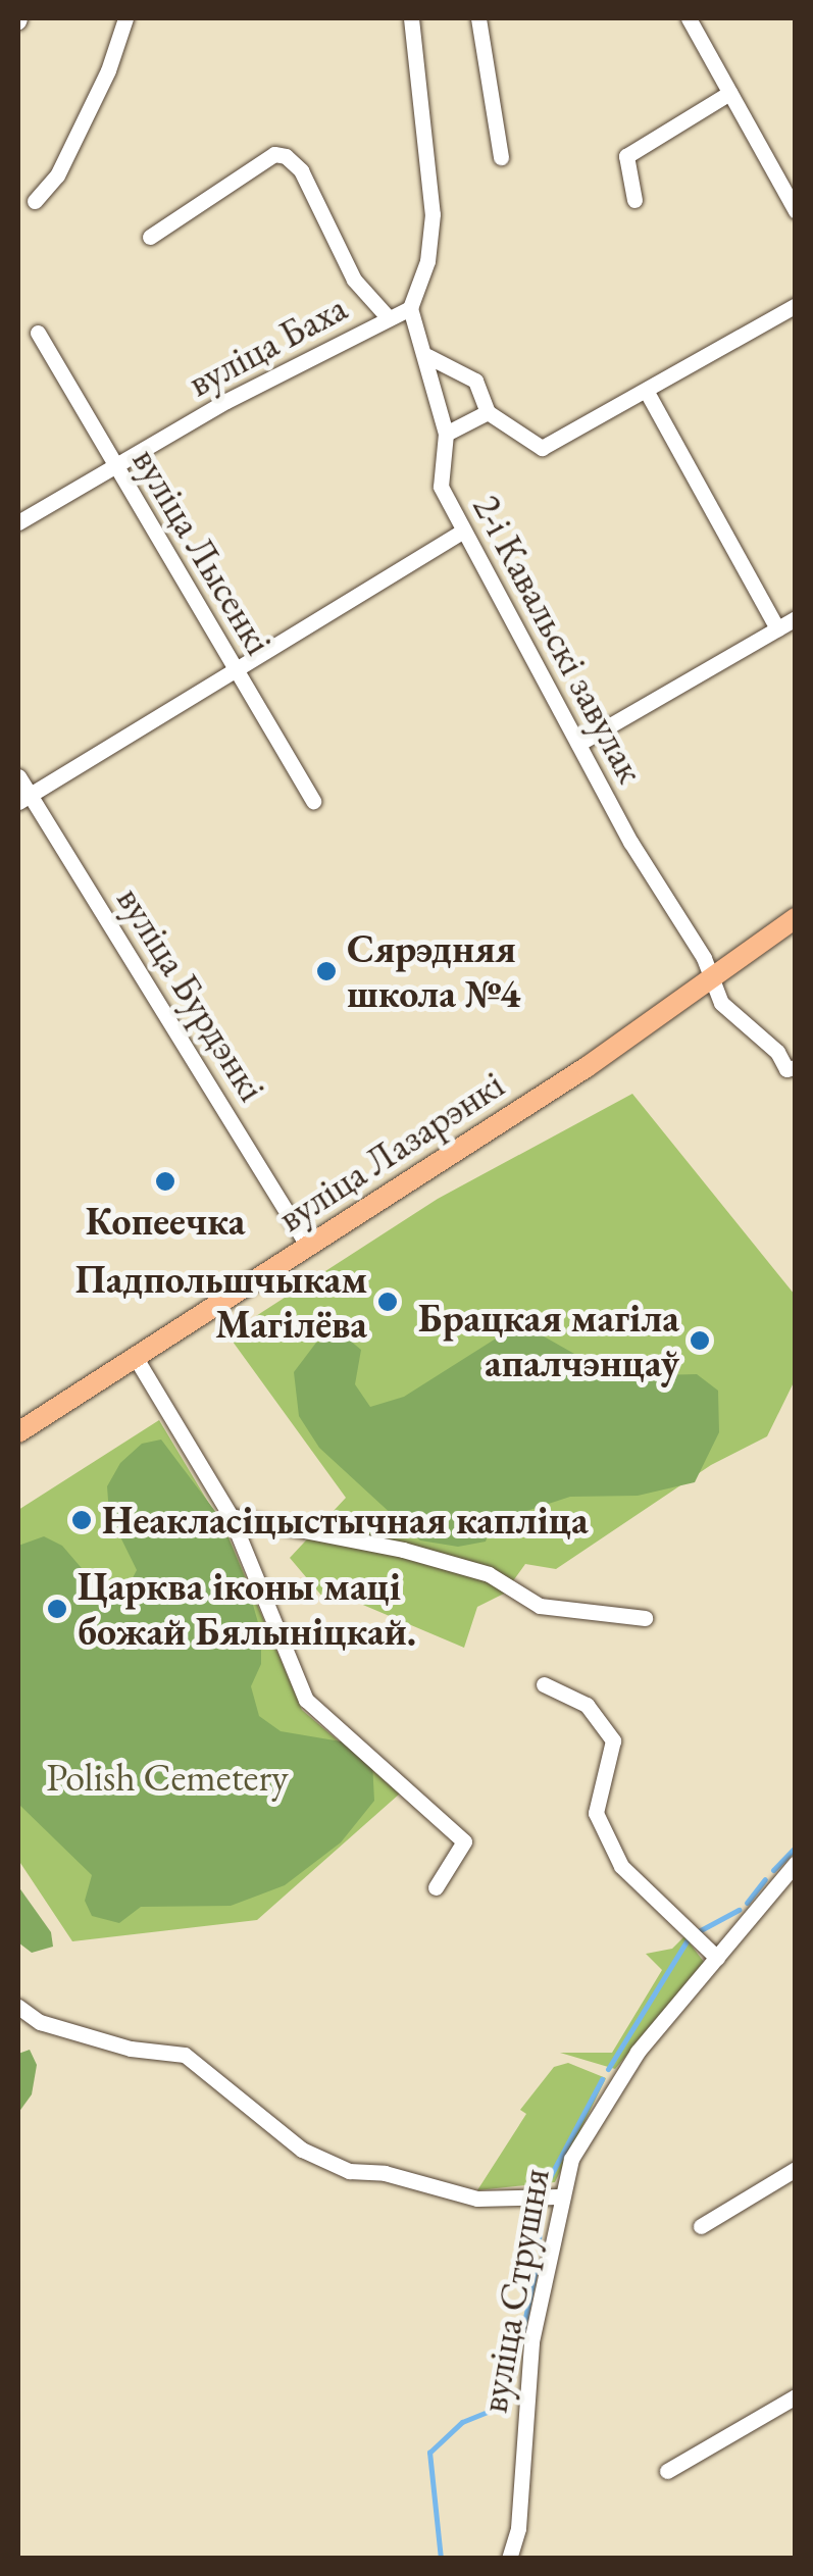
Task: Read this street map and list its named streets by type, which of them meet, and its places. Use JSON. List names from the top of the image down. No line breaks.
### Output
{"streets":{"main road":["вуліца Лазарэнкі"],"street":["вуліца Баха","вуліца Лысенкі","2-і Кавальскі завулак","вуліца Бурдэнкі","вуліца Струшня"]},"crossings":[["вуліца Баха","вуліца Лысенкі"],["2-і Кавальскі завулак","вуліца Лазарэнкі"],["вуліца Бурдэнкі","вуліца Лазарэнкі"]],"parks":["Polish Cemetery"],"places":["Сярэдняя школа №4","Копеечка","Падпольшчыкам Магілёва","Брацкая магіла апалчэнцаў","Неакласіцыстычная капліца","Царква іконы маці божай Бялыніцкай."]}
